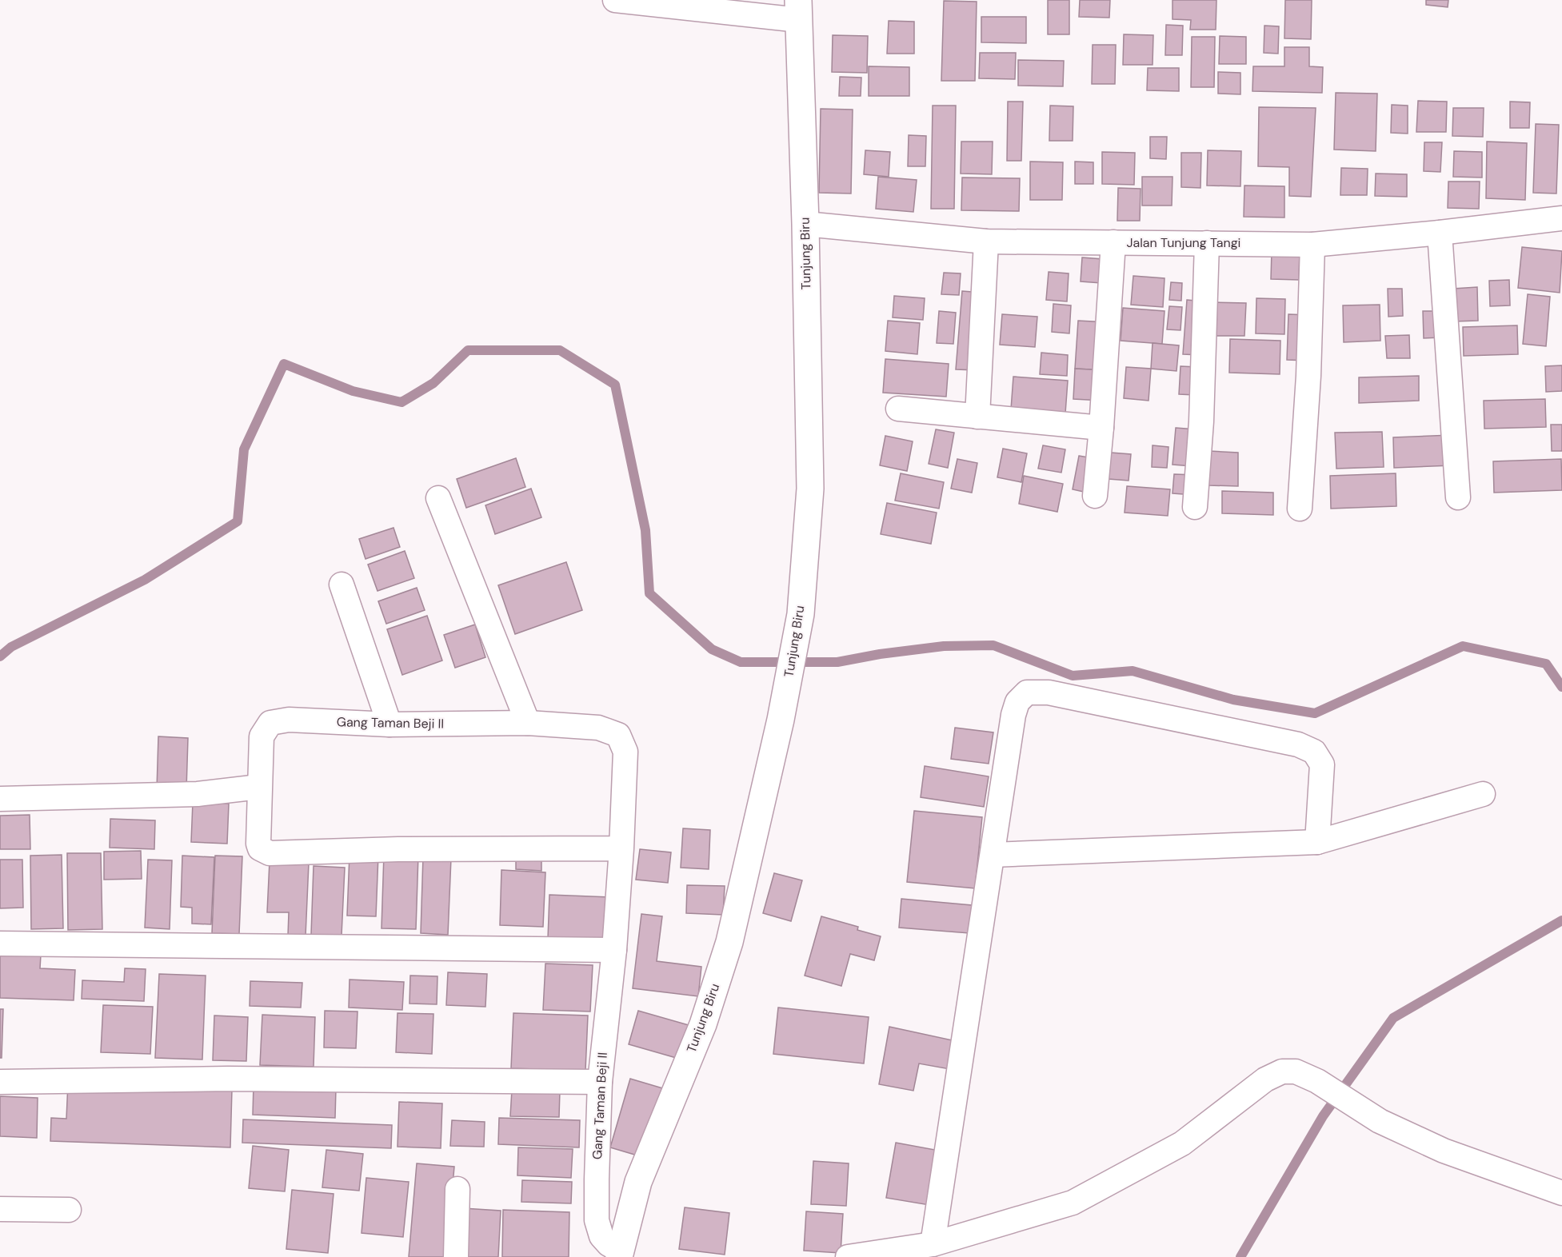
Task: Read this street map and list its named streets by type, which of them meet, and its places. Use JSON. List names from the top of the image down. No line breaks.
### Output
{"streets":{"street":["Jalan Tunjung Tangi","Tunjung Biru","Gang Taman Beji II"]},"crossings":[["Jalan Tunjung Tangi","Tunjung Biru"],["Tunjung Biru","Gang Taman Beji II"]]}
